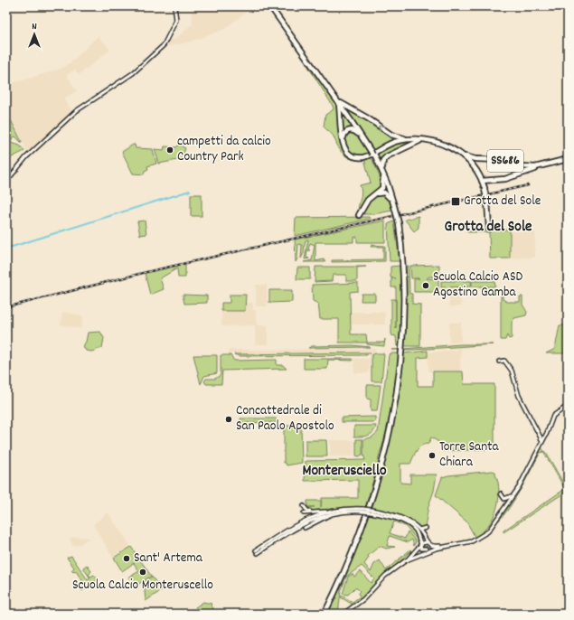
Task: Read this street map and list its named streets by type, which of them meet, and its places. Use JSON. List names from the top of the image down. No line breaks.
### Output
{"streets":{"highway":["SS686"]},"districts":["Grotta del Sole","Monterusciello"],"places":{"other":["campetti da calcio Country Park","Scuola Calcio ASD Agostino Gamba","Concattedrale di San Paolo Apostolo","Torre Santa Chiara","Sant' Artema","Scuola Calcio Monteruscello"],"transit":["Grotta del Sole"]},"north":"top"}
